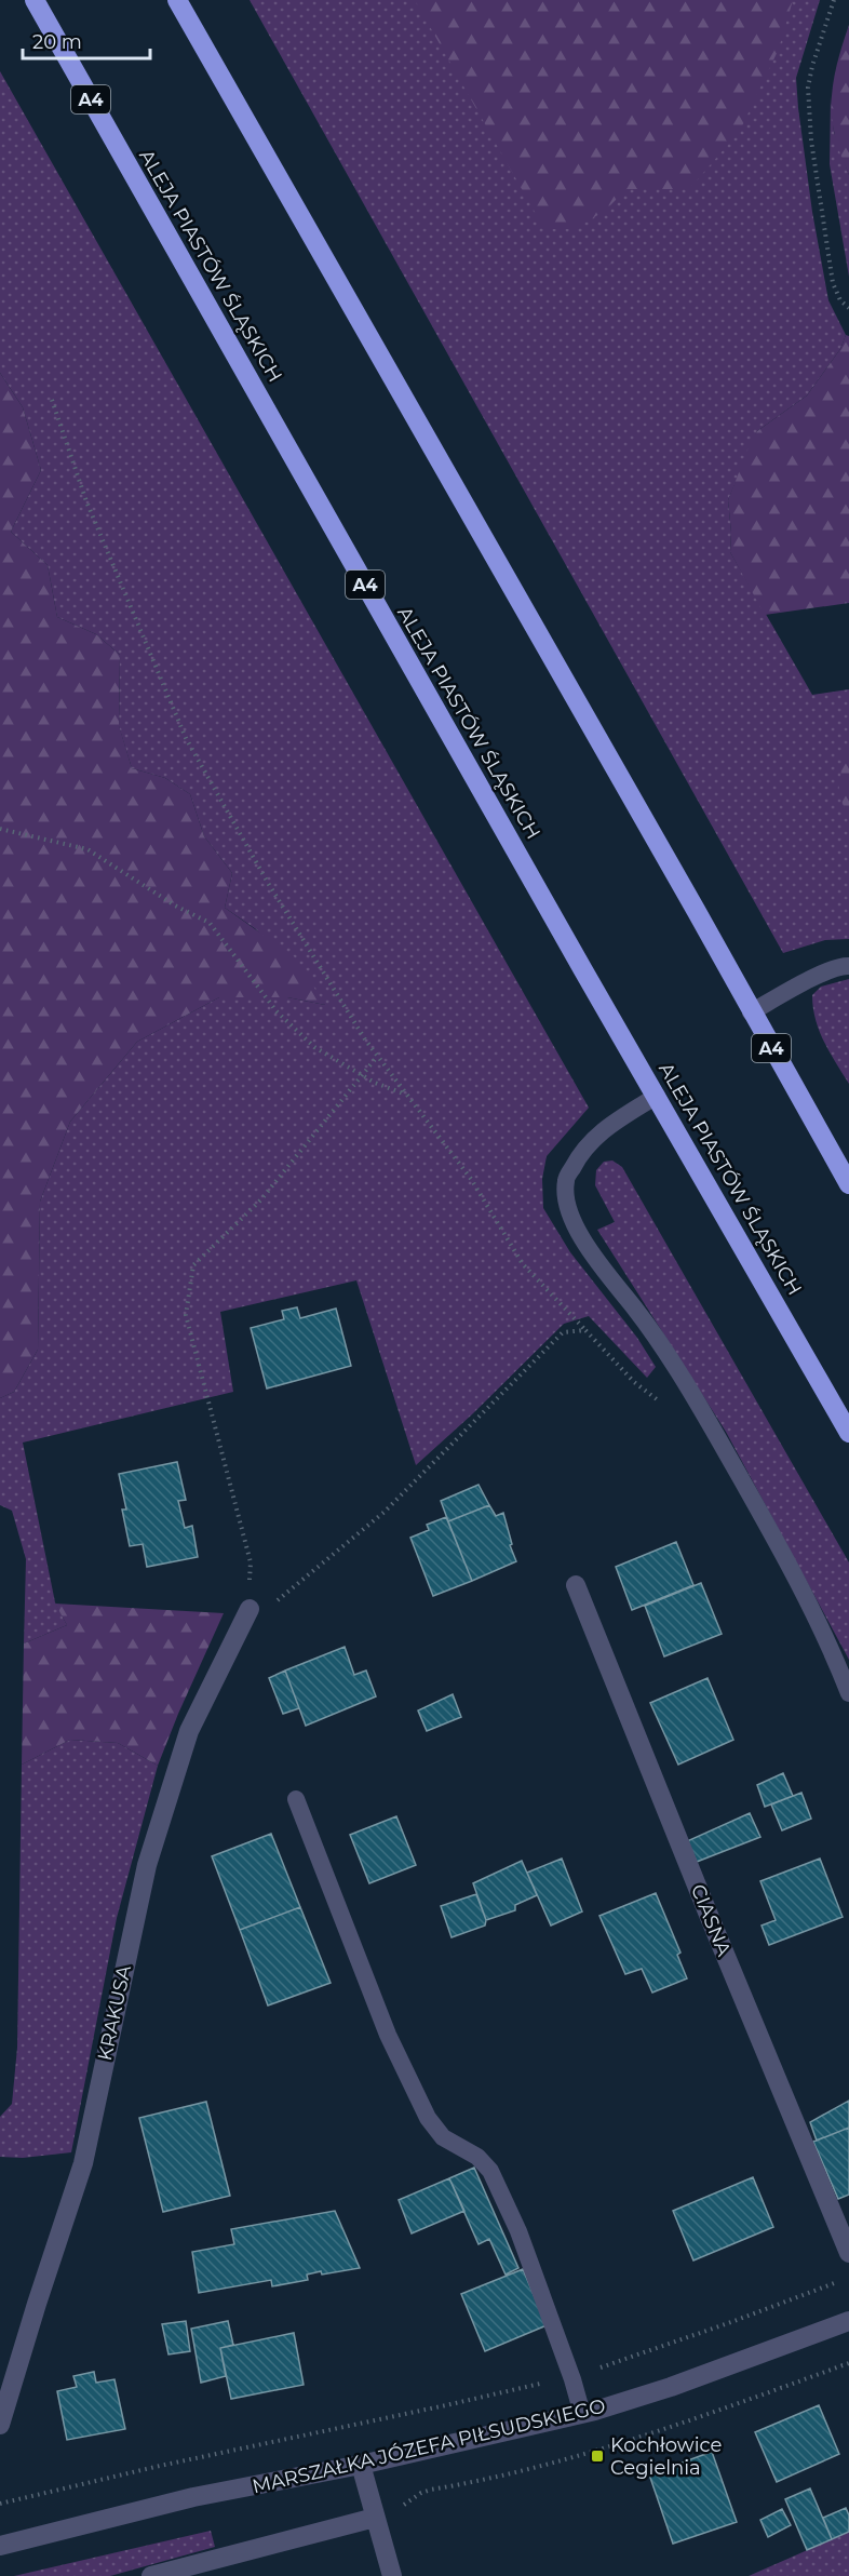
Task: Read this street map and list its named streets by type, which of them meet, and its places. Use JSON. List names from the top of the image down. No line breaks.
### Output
{"streets":{"highway":["A4","ALEJA PIASTÓW ŚLĄSKICH"],"street":["CIASNA","KRAKUSA","MARSZAŁKA JÓZEFA PIŁSUDSKIEGO"]},"places":{"transit":["Kochłowice Cegielnia"]},"scale_bar":"20 m"}
